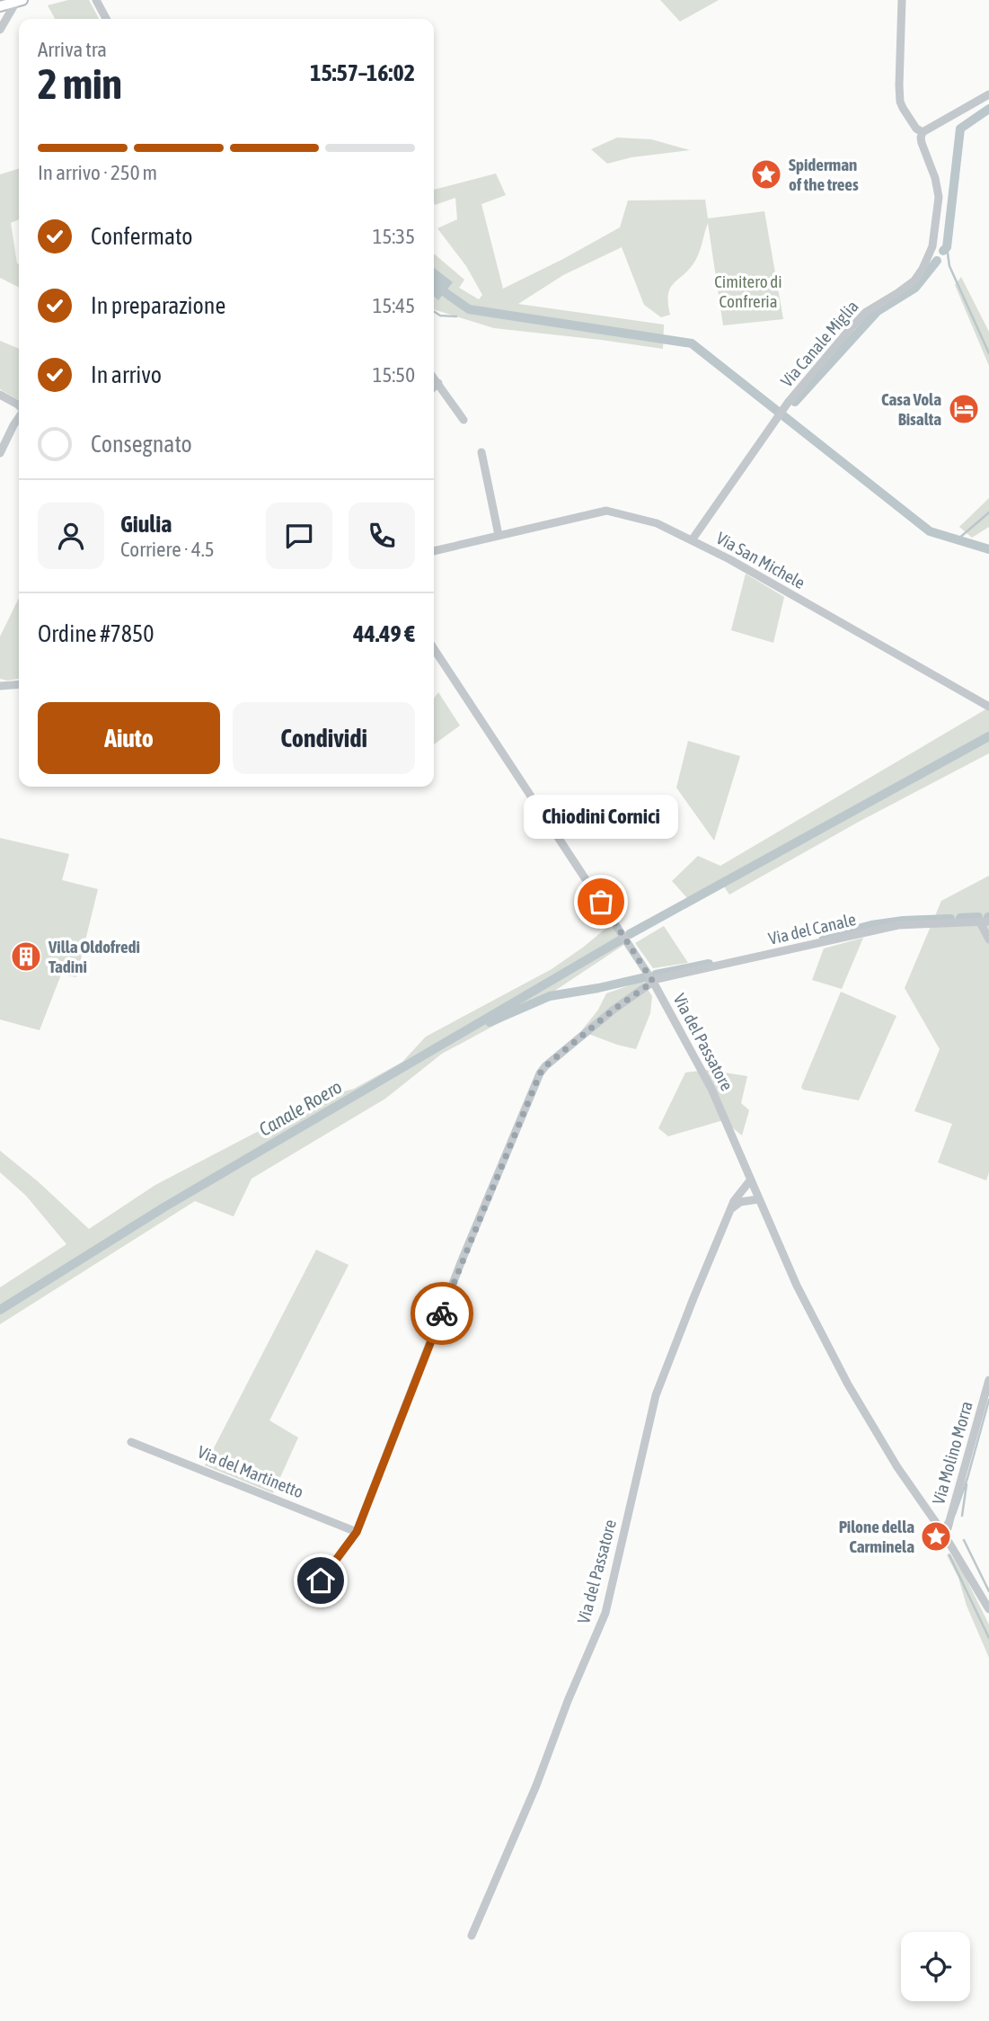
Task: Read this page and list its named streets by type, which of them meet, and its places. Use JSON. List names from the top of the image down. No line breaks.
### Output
{"streets":{"street":["Via Canale Miglia","Via San Michele","Via del Canale","Via del Passatore","Via Molino Morra","Via del Martinetto"]},"crossings":[["Via Canale Miglia","Via San Michele"],["Via del Canale","Via del Passatore"],["Via del Passatore","Via Molino Morra"]],"water":["Canale Roero"],"parks":["Cimitero di Confreria"],"places":{"place":["Spiderman of the trees","Pilone della Carminela"],"hotel":["Casa Vola Bisalta"],"other":["Chiodini Cornici"],"building":["Villa Oldofredi Tadini"]},"page":{"heading":["2 min","Arriva tra","15:57–16:02"],"panel":["Giulia","Corriere · 4.5","Ordine #7850","44.49 €"],"bar":"In arrivo · 250 m","list":[["Confermato","15:35"],["In preparazione","15:45"],["In arrivo","15:50"],"Consegnato"],"buttons":["Aiuto","Condividi"],"bubble":"Chiodini Cornici"}}
